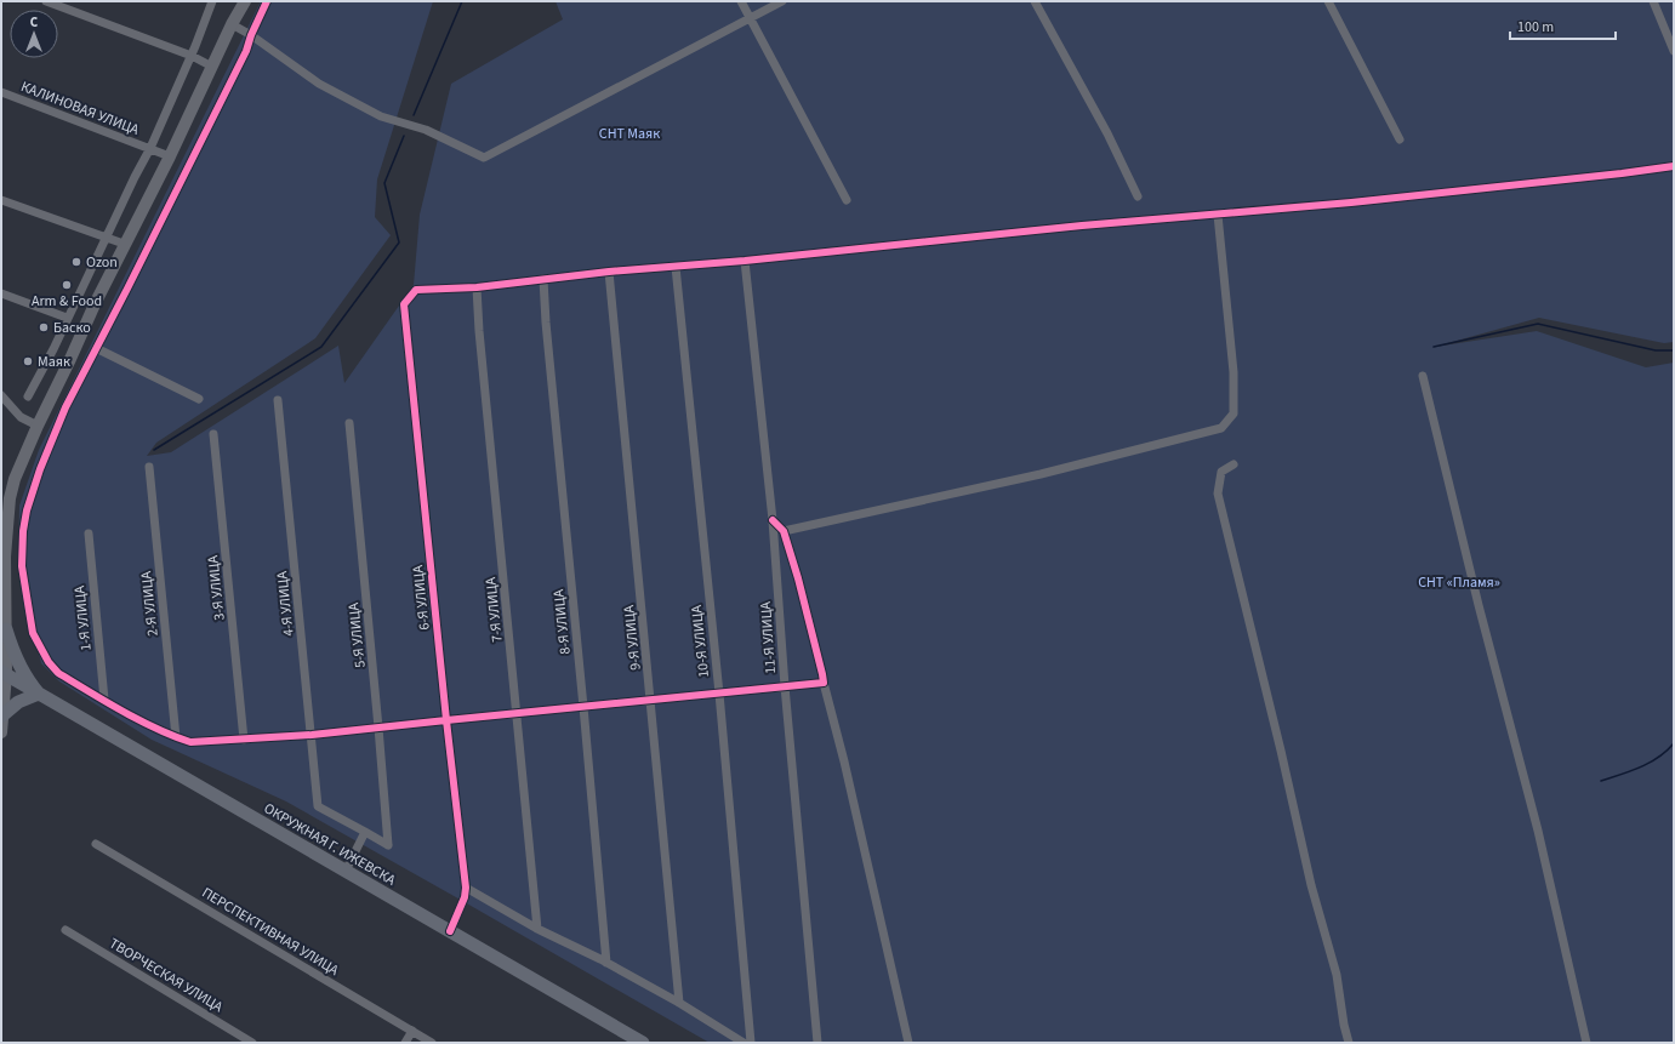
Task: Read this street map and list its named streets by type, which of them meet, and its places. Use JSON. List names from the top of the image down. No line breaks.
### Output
{"streets":{"main road":["ОКРУЖНАЯ Г. ИЖЕВСКА"],"street":["КАЛИНОВАЯ УЛИЦА","3-Я УЛИЦА","6-Я УЛИЦА","2-Я УЛИЦА","4-Я УЛИЦА","7-Я УЛИЦА","1-Я УЛИЦА","8-Я УЛИЦА","5-Я УЛИЦА","9-Я УЛИЦА","11-Я УЛИЦА","10-Я УЛИЦА","ПЕРСПЕКТИВНАЯ УЛИЦА","ТВОРЧЕСКАЯ УЛИЦА"]},"crossings":[["6-Я УЛИЦА","7-Я УЛИЦА"],["4-Я УЛИЦА","5-Я УЛИЦА"]],"parks":["СНТ Маяк","СНТ «Пламя»"],"places":["Ozon","Arm & Food","Баско","Маяк"],"scale_bar":"100 m","north":"top"}
